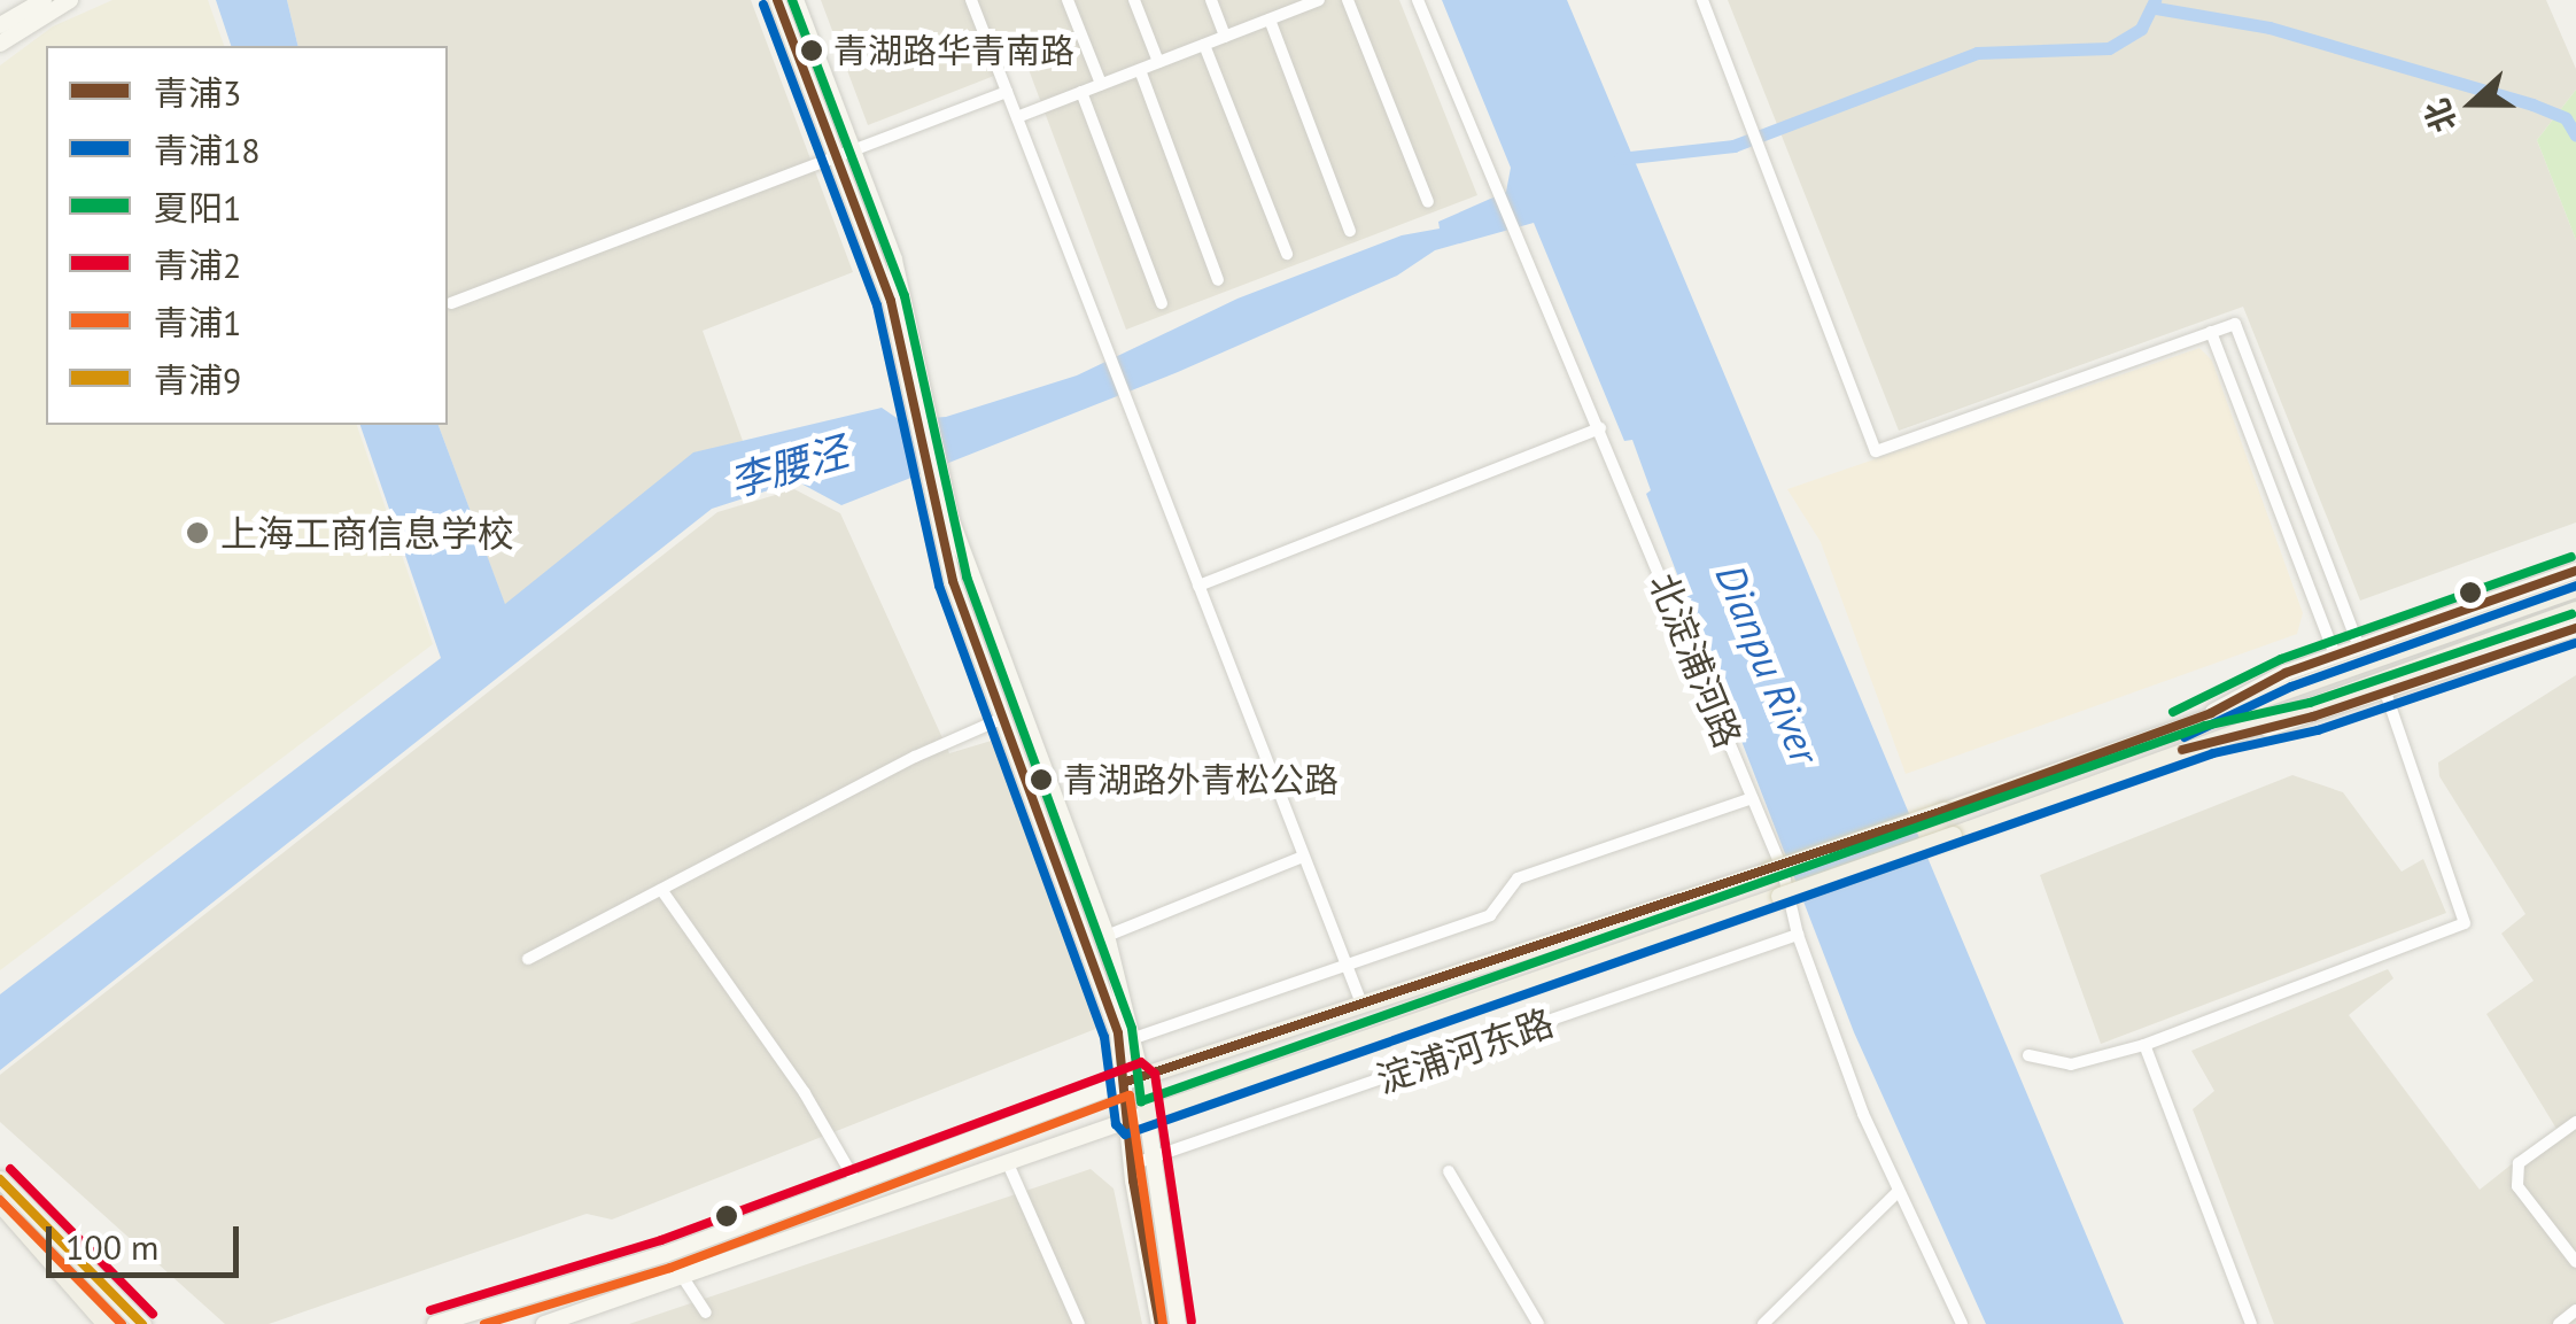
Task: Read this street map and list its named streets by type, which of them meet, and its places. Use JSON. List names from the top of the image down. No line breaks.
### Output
{"streets":{"street":["北淀浦河路","淀浦河东路"]},"crossings":[["北淀浦河路","淀浦河东路"]],"water":["李腰泾","Dianpu River"],"places":["青湖路华青南路","上海工商信息学校","青湖路外青松公路"],"lines":["transit line 青浦3","transit line 夏阳1","transit line 青浦18","transit line 青浦2","transit line 青浦1","transit line 青浦9"],"legend":["青浦3","青浦18","夏阳1","青浦2","青浦1","青浦9"],"scale_bar":"100 m","north":"left"}
